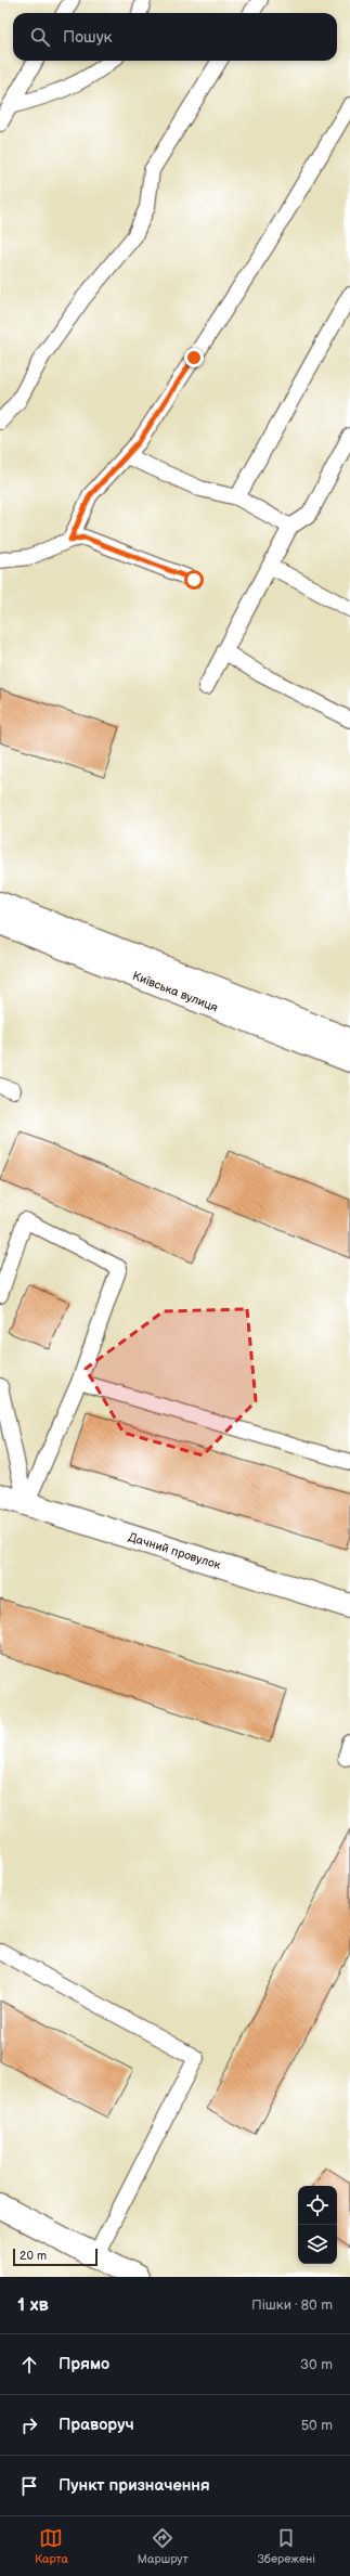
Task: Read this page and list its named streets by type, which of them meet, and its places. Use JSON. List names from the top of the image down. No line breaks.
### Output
{"streets":{"main road":["Київська вулиця","Дачний провулок"]},"scale_bar":"20 m","page":{"search":"Пошук","scale":"20 m","heading":["1 хв","Пішки · 80 m"],"list":[["Прямо","30 m"],["Праворуч","50 m"],"Пункт призначення"],"nav":["Карта","Маршрут","Збережені"]}}
